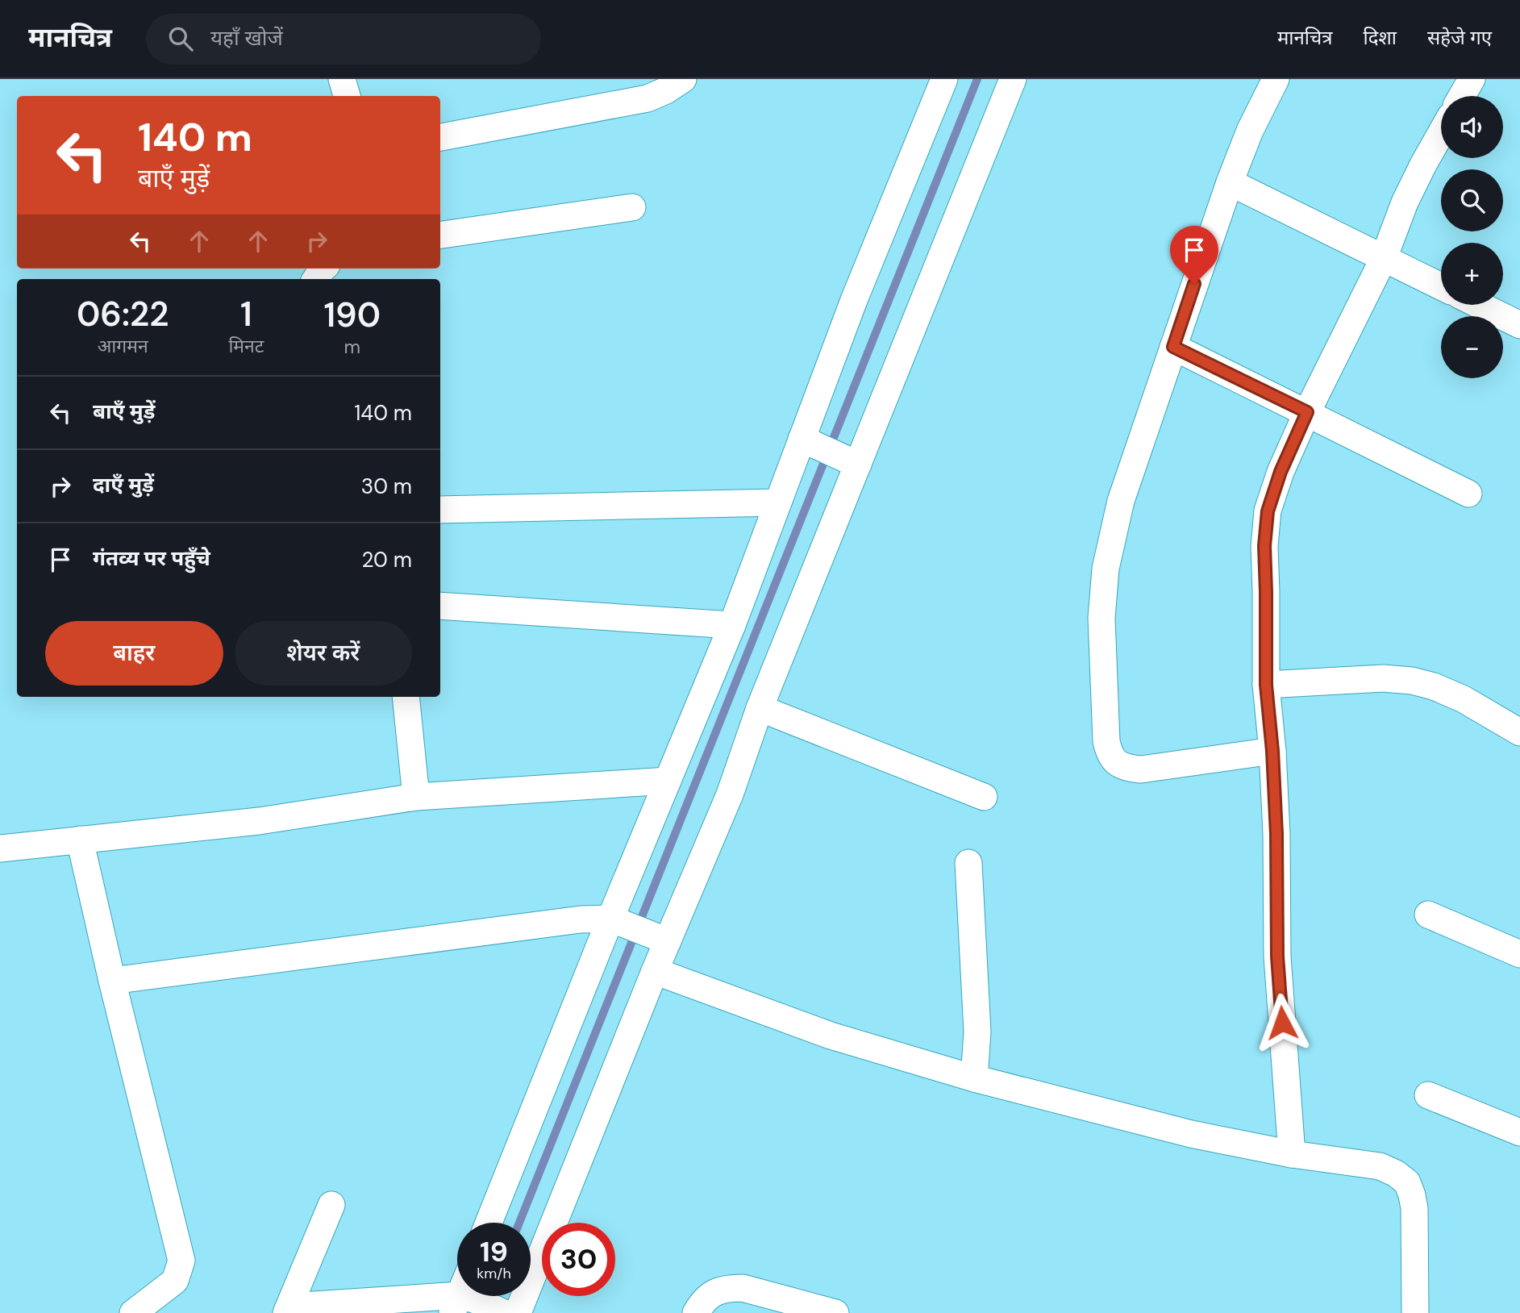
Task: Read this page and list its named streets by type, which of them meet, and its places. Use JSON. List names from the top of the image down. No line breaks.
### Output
{"page":{"header":"मानचित्र","search":"यहाँ खोजें","nav":["मानचित्र","दिशा","सहेजे गए"],"map_buttons":["+","−"],"turn":["140 m","बाएँ मुड़ें"],"eta":["06:22","आगमन","1","मिनट","190","m"],"list":[{"name":"बाएँ मुड़ें","value":"140 m"},{"name":"दाएँ मुड़ें","value":"30 m"},{"name":"गंतव्य पर पहुँचे","value":"20 m"}],"buttons":["बाहर","शेयर करें"],"speed":"19 km/h","limit":"30"}}
